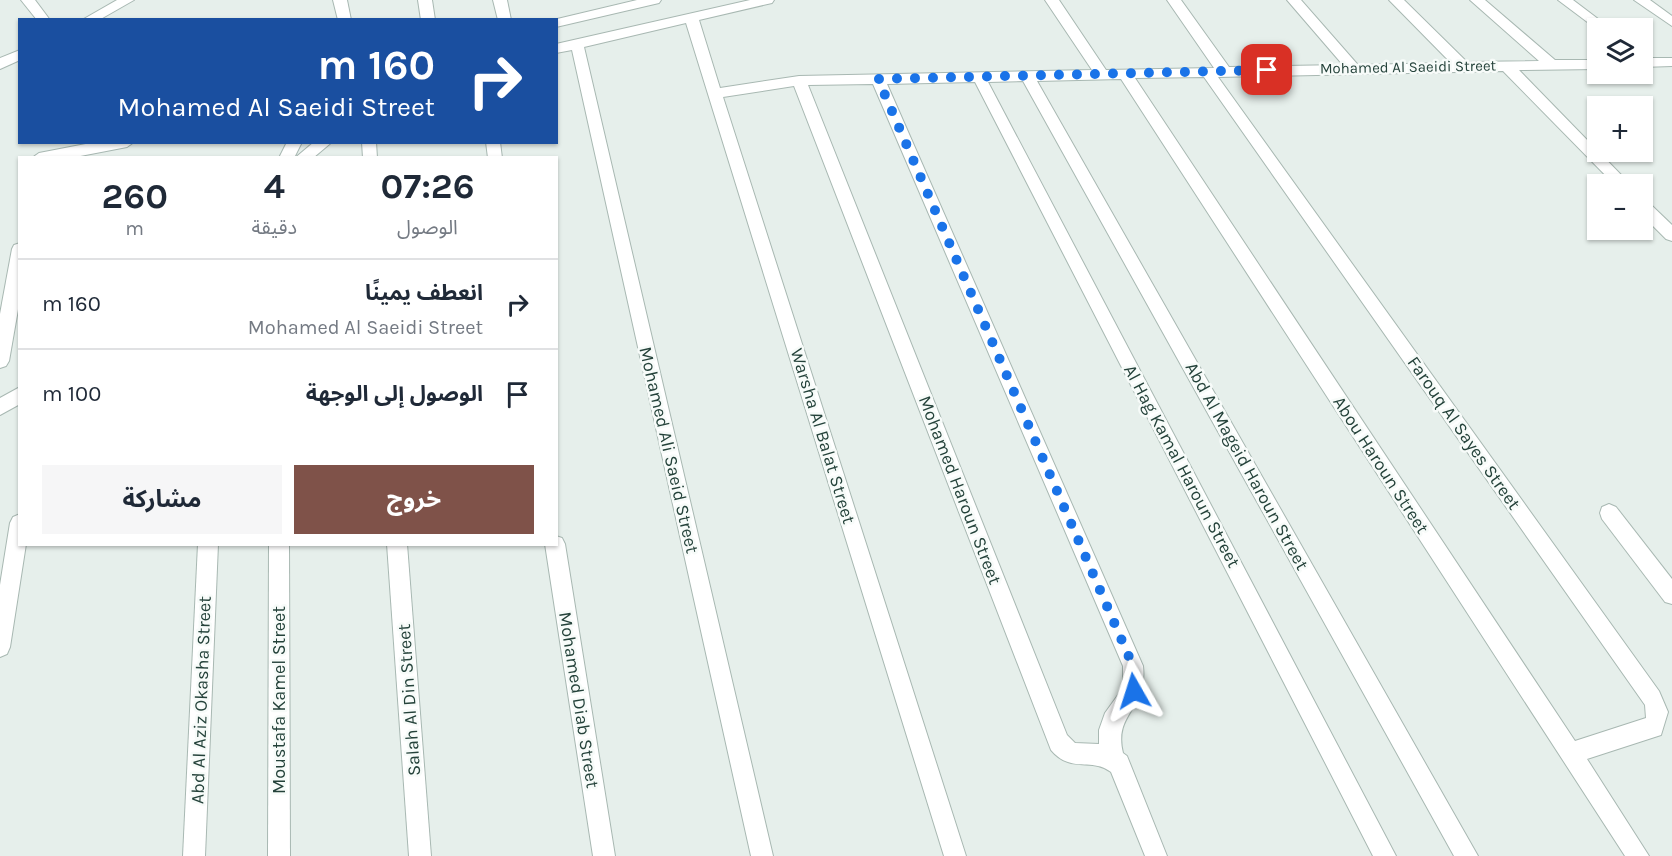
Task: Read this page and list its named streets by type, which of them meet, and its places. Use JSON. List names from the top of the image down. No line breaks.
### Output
{"streets":{"street":["Mohamed Al Saeidi Street","Farouq Al Sayes Street","Warsha Al Balat Street","Mohamed Ali Saeid Street","Abou Haroun Street","Al Hag Kamal Haroun Street","Abd Al Mageid Haroun Street","Mohamed Haroun Street","Abd Al Aziz Okasha Street","Moustafa Kamel Street","Salah Al Din Street","Mohamed Diab Street"]},"crossings":[["Mohamed Al Saeidi Street","Farouq Al Sayes Street"],["Mohamed Al Saeidi Street","Warsha Al Balat Street"],["Mohamed Al Saeidi Street","Abou Haroun Street"],["Mohamed Al Saeidi Street","Al Hag Kamal Haroun Street"],["Mohamed Al Saeidi Street","Abd Al Mageid Haroun Street"],["Mohamed Al Saeidi Street","Mohamed Haroun Street"],["Farouq Al Sayes Street","Abou Haroun Street"]],"page":{"map_buttons":["+","−"],"turn":["160 m","Mohamed Al Saeidi Street"],"eta":["07:26","الوصول","4","دقيقة","260","m"],"list":[{"name":"انعطف يمينًا","note":"Mohamed Al Saeidi Street","value":"160 m"},{"name":"الوصول إلى الوجهة","value":"100 m"}],"buttons":["خروج","مشاركة"]}}
